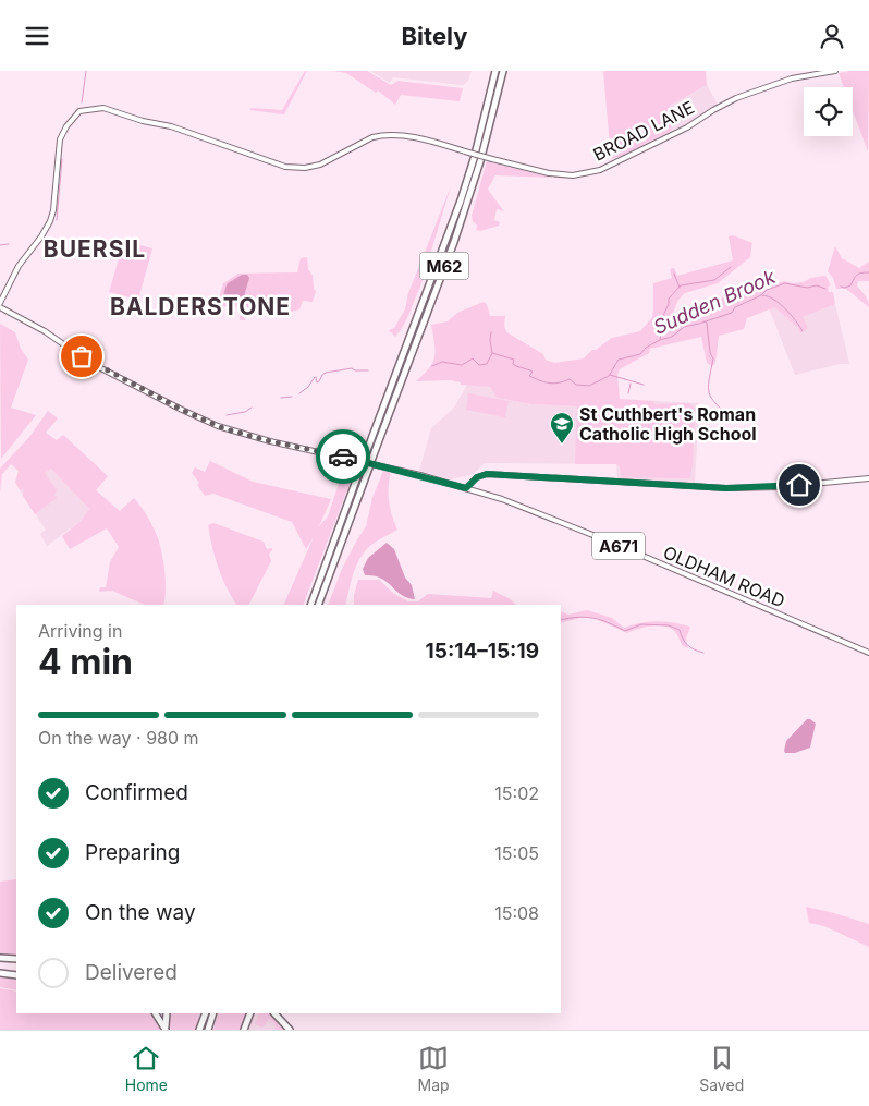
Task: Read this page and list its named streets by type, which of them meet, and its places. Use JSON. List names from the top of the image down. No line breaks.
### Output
{"streets":{"highway":["M62"],"main road":["BROAD LANE","A671","OLDHAM ROAD"]},"crossings":[["BROAD LANE","OLDHAM ROAD"]],"districts":["BUERSIL","BALDERSTONE"],"water":["Sudden Brook"],"places":{"school or university":["St Cuthbert's Roman Catholic High School"]},"page":{"header":"Bitely","heading":["4 min","Arriving in","15:14–15:19"],"bar":"On the way · 980 m","list":[["Confirmed","15:02"],["Preparing","15:05"],["On the way","15:08"],"Delivered"],"tabs":["Home","Map","Saved"]}}
